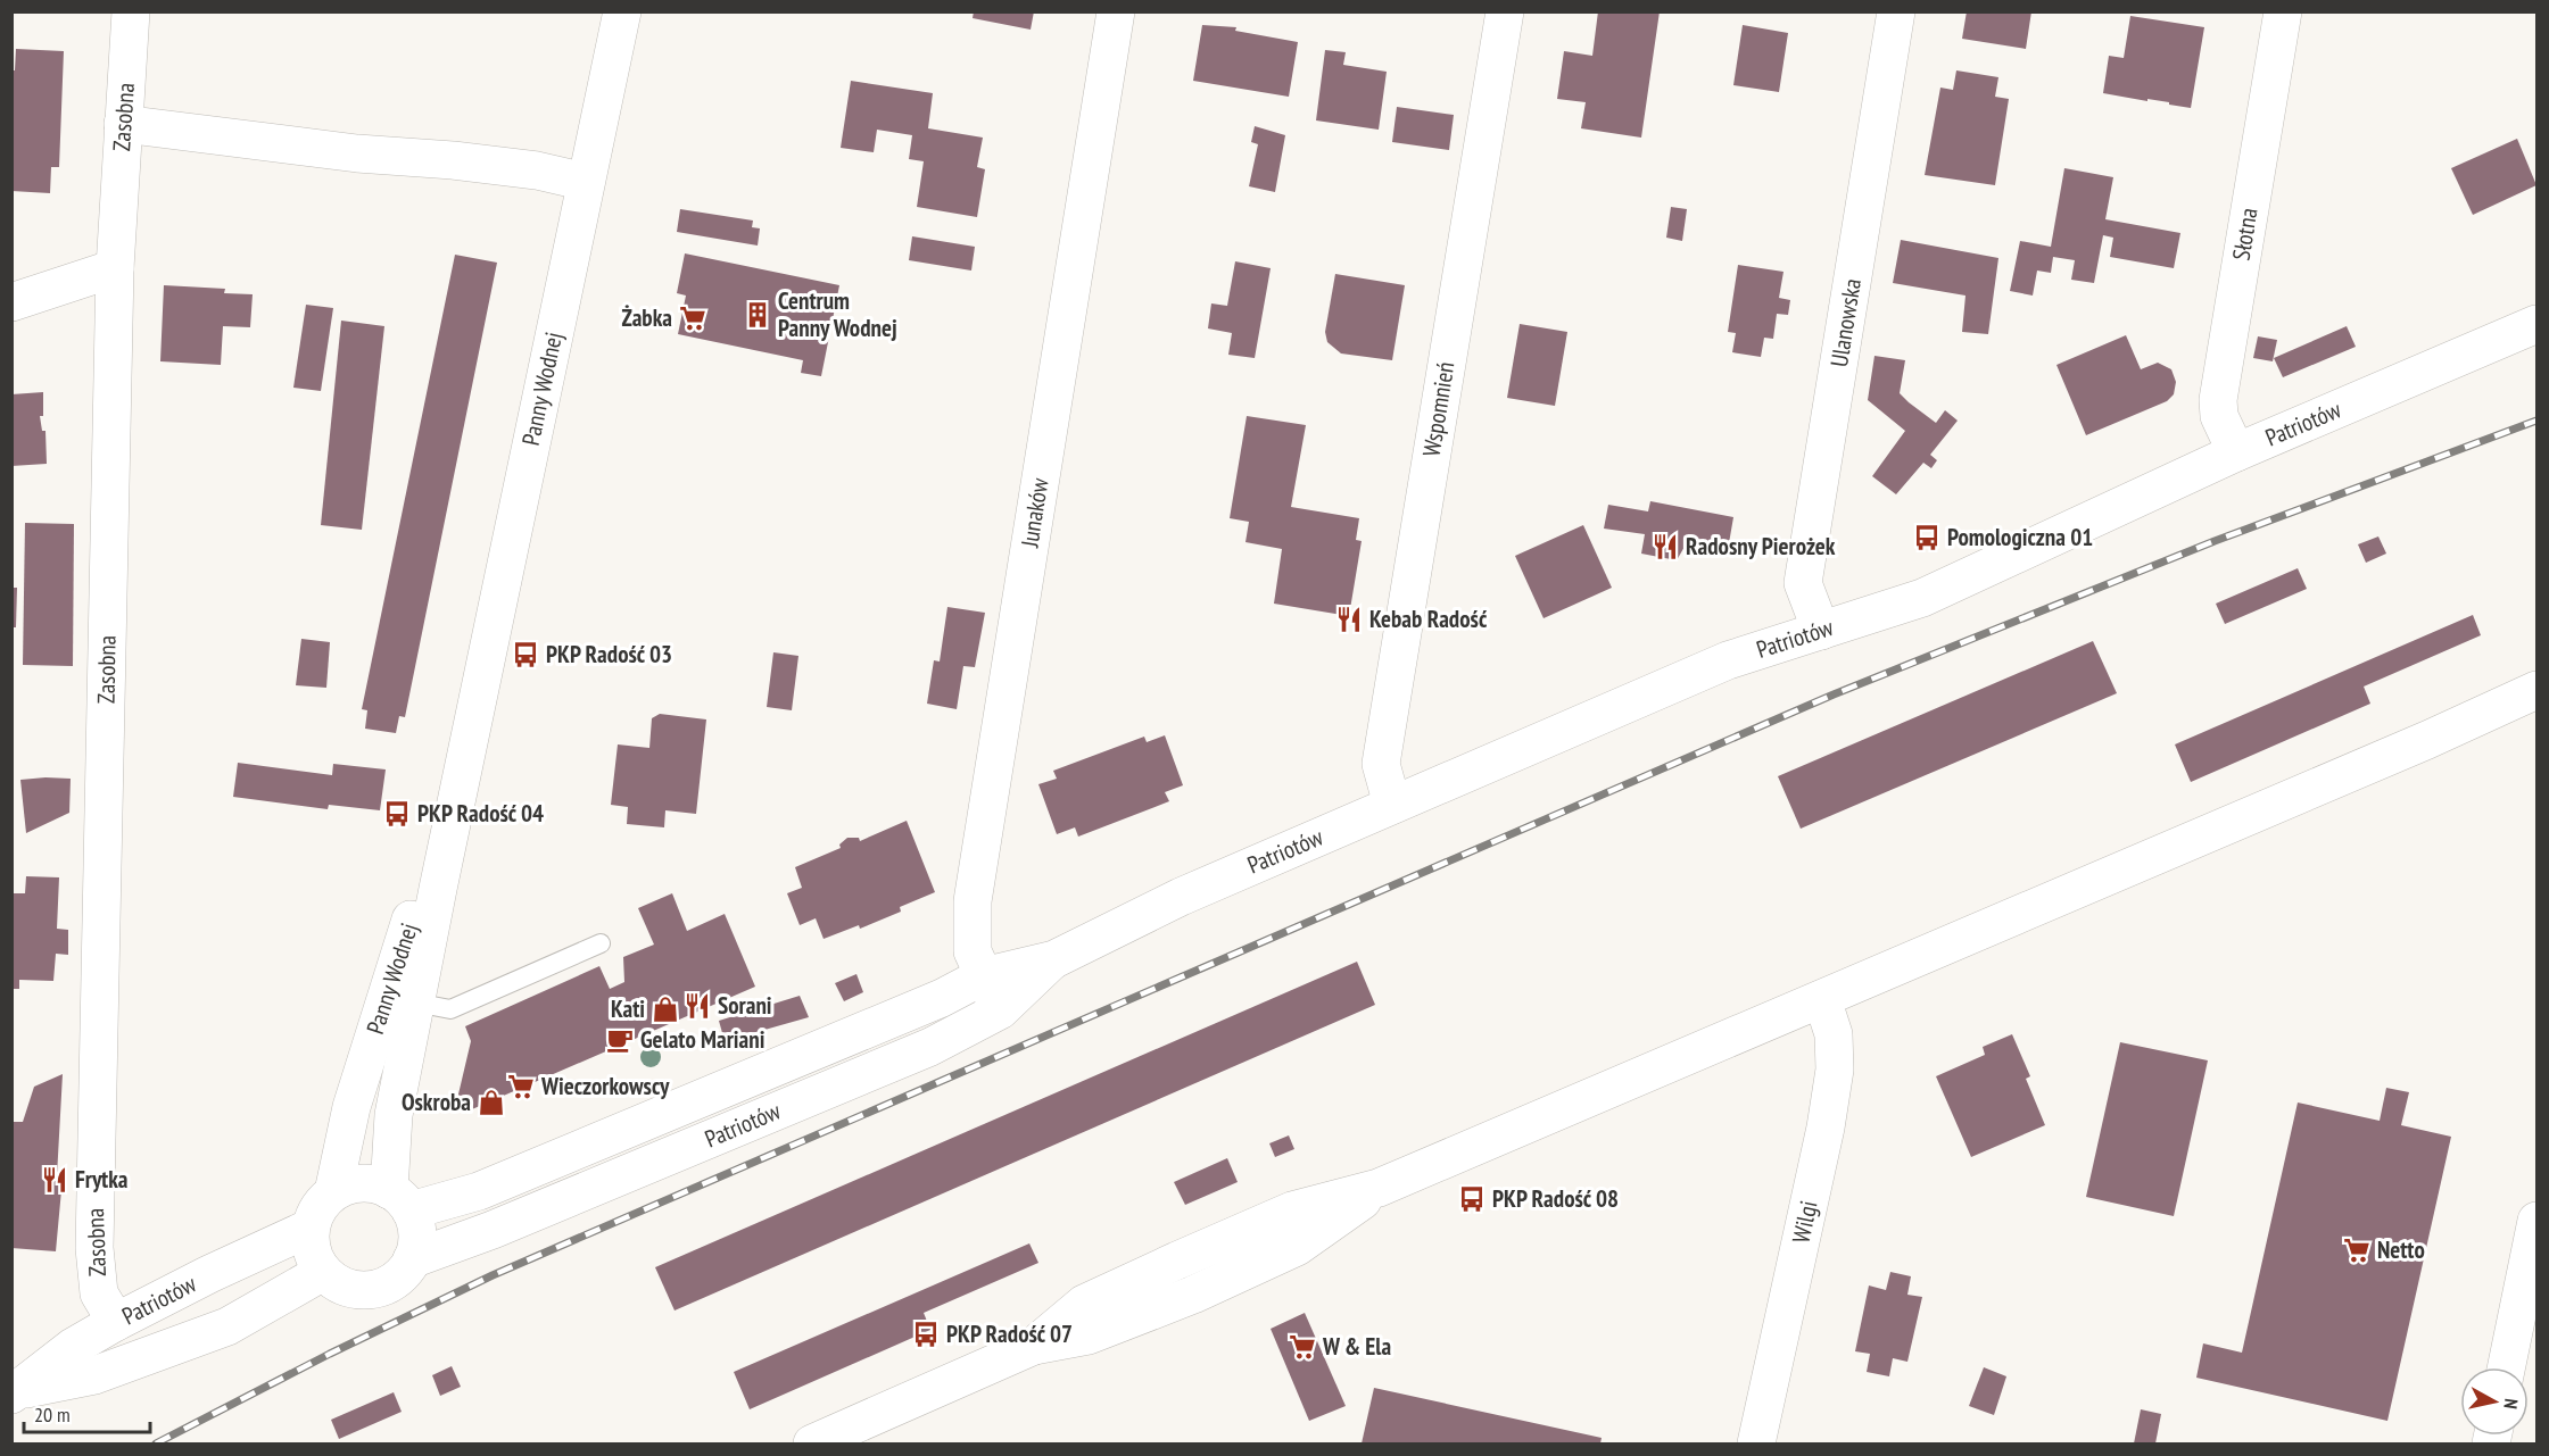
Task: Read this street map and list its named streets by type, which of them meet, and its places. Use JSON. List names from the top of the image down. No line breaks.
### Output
{"streets":{"street":["Zasobna","Słotna","Ulanowska","Panny Wodnej","Wspomnień","Patriotów","Junaków","Wilgi"]},"crossings":[["Zasobna","Patriotów"],["Słotna","Patriotów"],["Ulanowska","Patriotów"],["Panny Wodnej","Patriotów"],["Wspomnień","Patriotów"],["Patriotów","Junaków"]],"places":{"building":["Centrum Panny Wodnej"],"supermarket":["Żabka","Wieczorkowscy","Netto","W & Ela"],"bus stop":["Pomologiczna 01","PKP Radość 03","PKP Radość 04","PKP Radość 08","PKP Radość 07"],"restaurant":["Radosny Pierożek","Kebab Radość","Sorani","Frytka"],"shop":["Kati","Oskroba"],"cafe":["Gelato Mariani"]},"scale_bar":"20 m","north":"right"}
